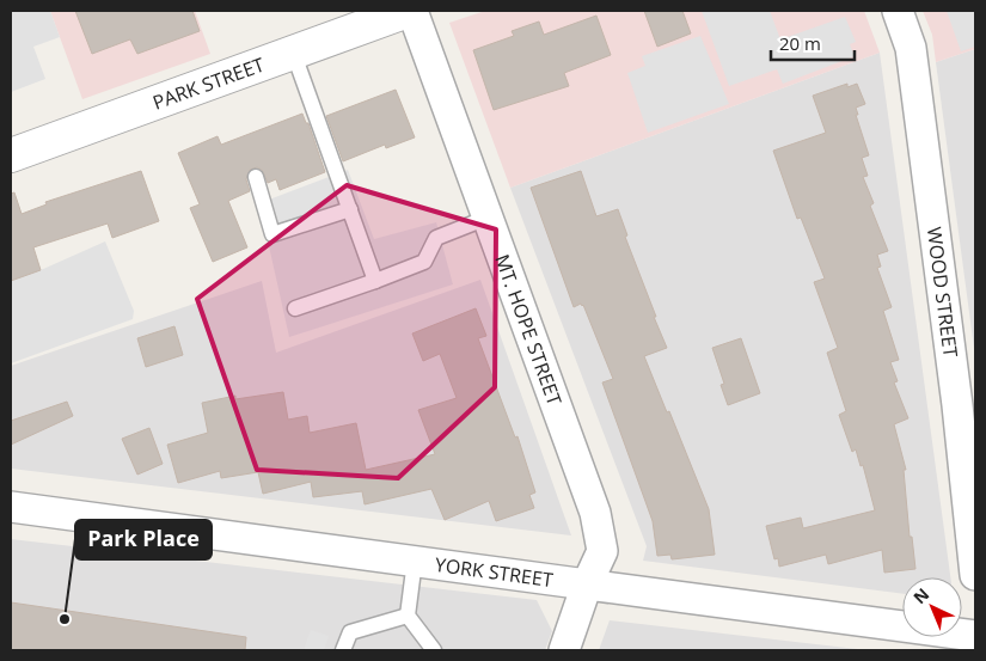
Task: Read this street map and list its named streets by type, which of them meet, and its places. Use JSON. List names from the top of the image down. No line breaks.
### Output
{"streets":{"street":["PARK STREET","WOOD STREET","MT. HOPE STREET","YORK STREET"]},"crossings":[["PARK STREET","MT. HOPE STREET"],["MT. HOPE STREET","YORK STREET"]],"places":["Park Place"],"scale_bar":"20 m","north":"top left"}
